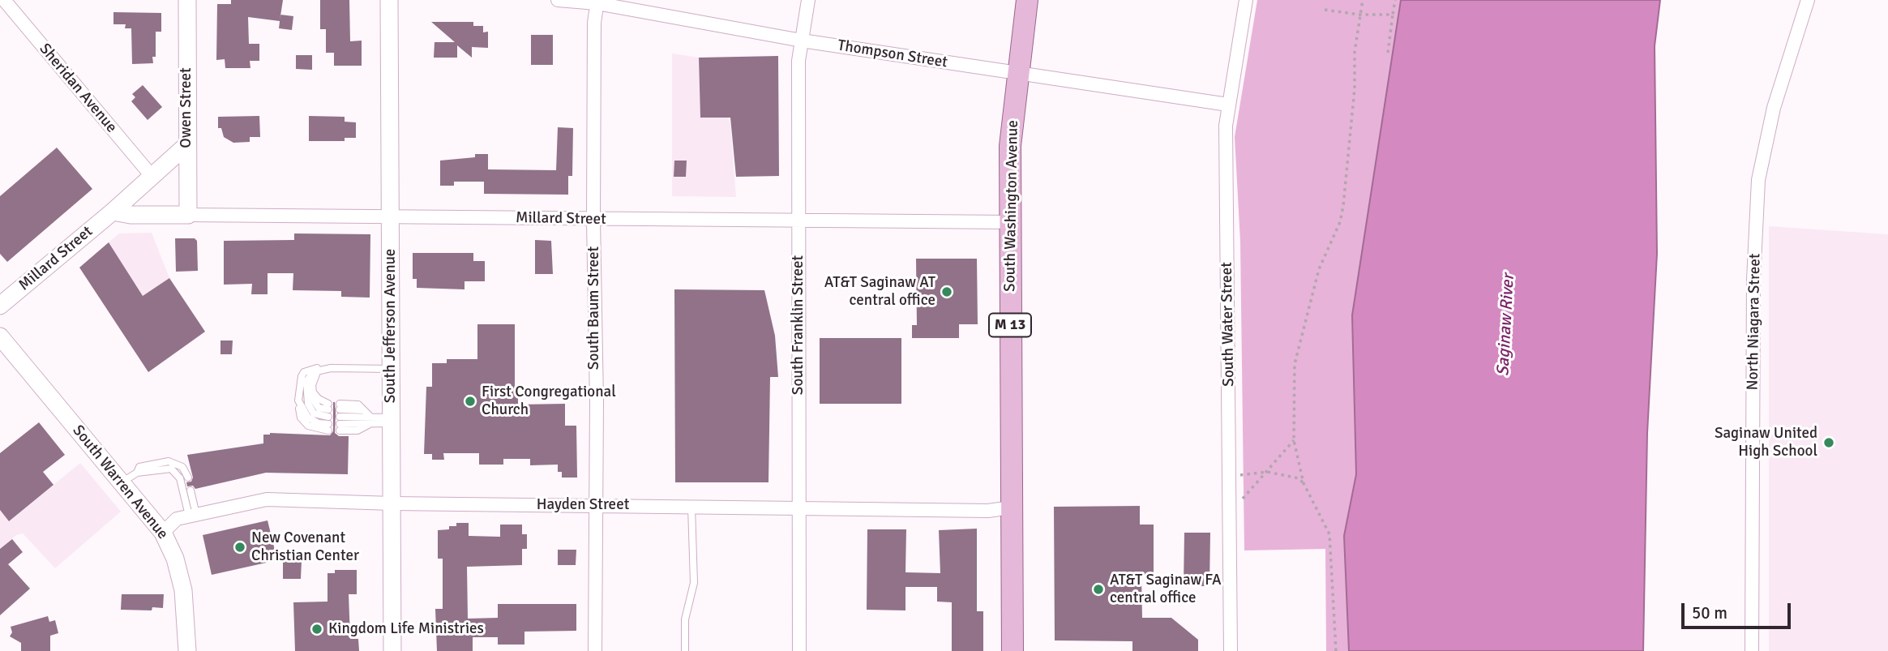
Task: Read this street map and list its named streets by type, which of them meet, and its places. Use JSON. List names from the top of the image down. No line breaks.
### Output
{"streets":{"main road":["South Washington Avenue","M 13"],"street":["Thompson Street","Sheridan Avenue","Owen Street","Millard Street","South Baum Street","North Niagara Street","South Water Street","South Franklin Street","South Jefferson Avenue","South Warren Avenue","Hayden Street"]},"crossings":[["Thompson Street","South Washington Avenue"],["Thompson Street","South Baum Street"],["Thompson Street","South Water Street"],["Thompson Street","South Franklin Street"],["Sheridan Avenue","Millard Street"],["Owen Street","Millard Street"],["South Washington Avenue","Millard Street"],["South Washington Avenue","Hayden Street"],["Millard Street","South Baum Street"],["Millard Street","South Franklin Street"],["Millard Street","South Jefferson Avenue"],["South Baum Street","Hayden Street"],["South Franklin Street","Hayden Street"],["South Jefferson Avenue","Hayden Street"],["South Warren Avenue","Hayden Street"]],"water":["Saginaw River"],"places":["AT&T Saginaw AT central office","First Congregational Church","Saginaw United High School","New Covenant Christian Center","AT&T Saginaw FA central office","Kingdom Life Ministries"],"scale_bar":"50 m"}
